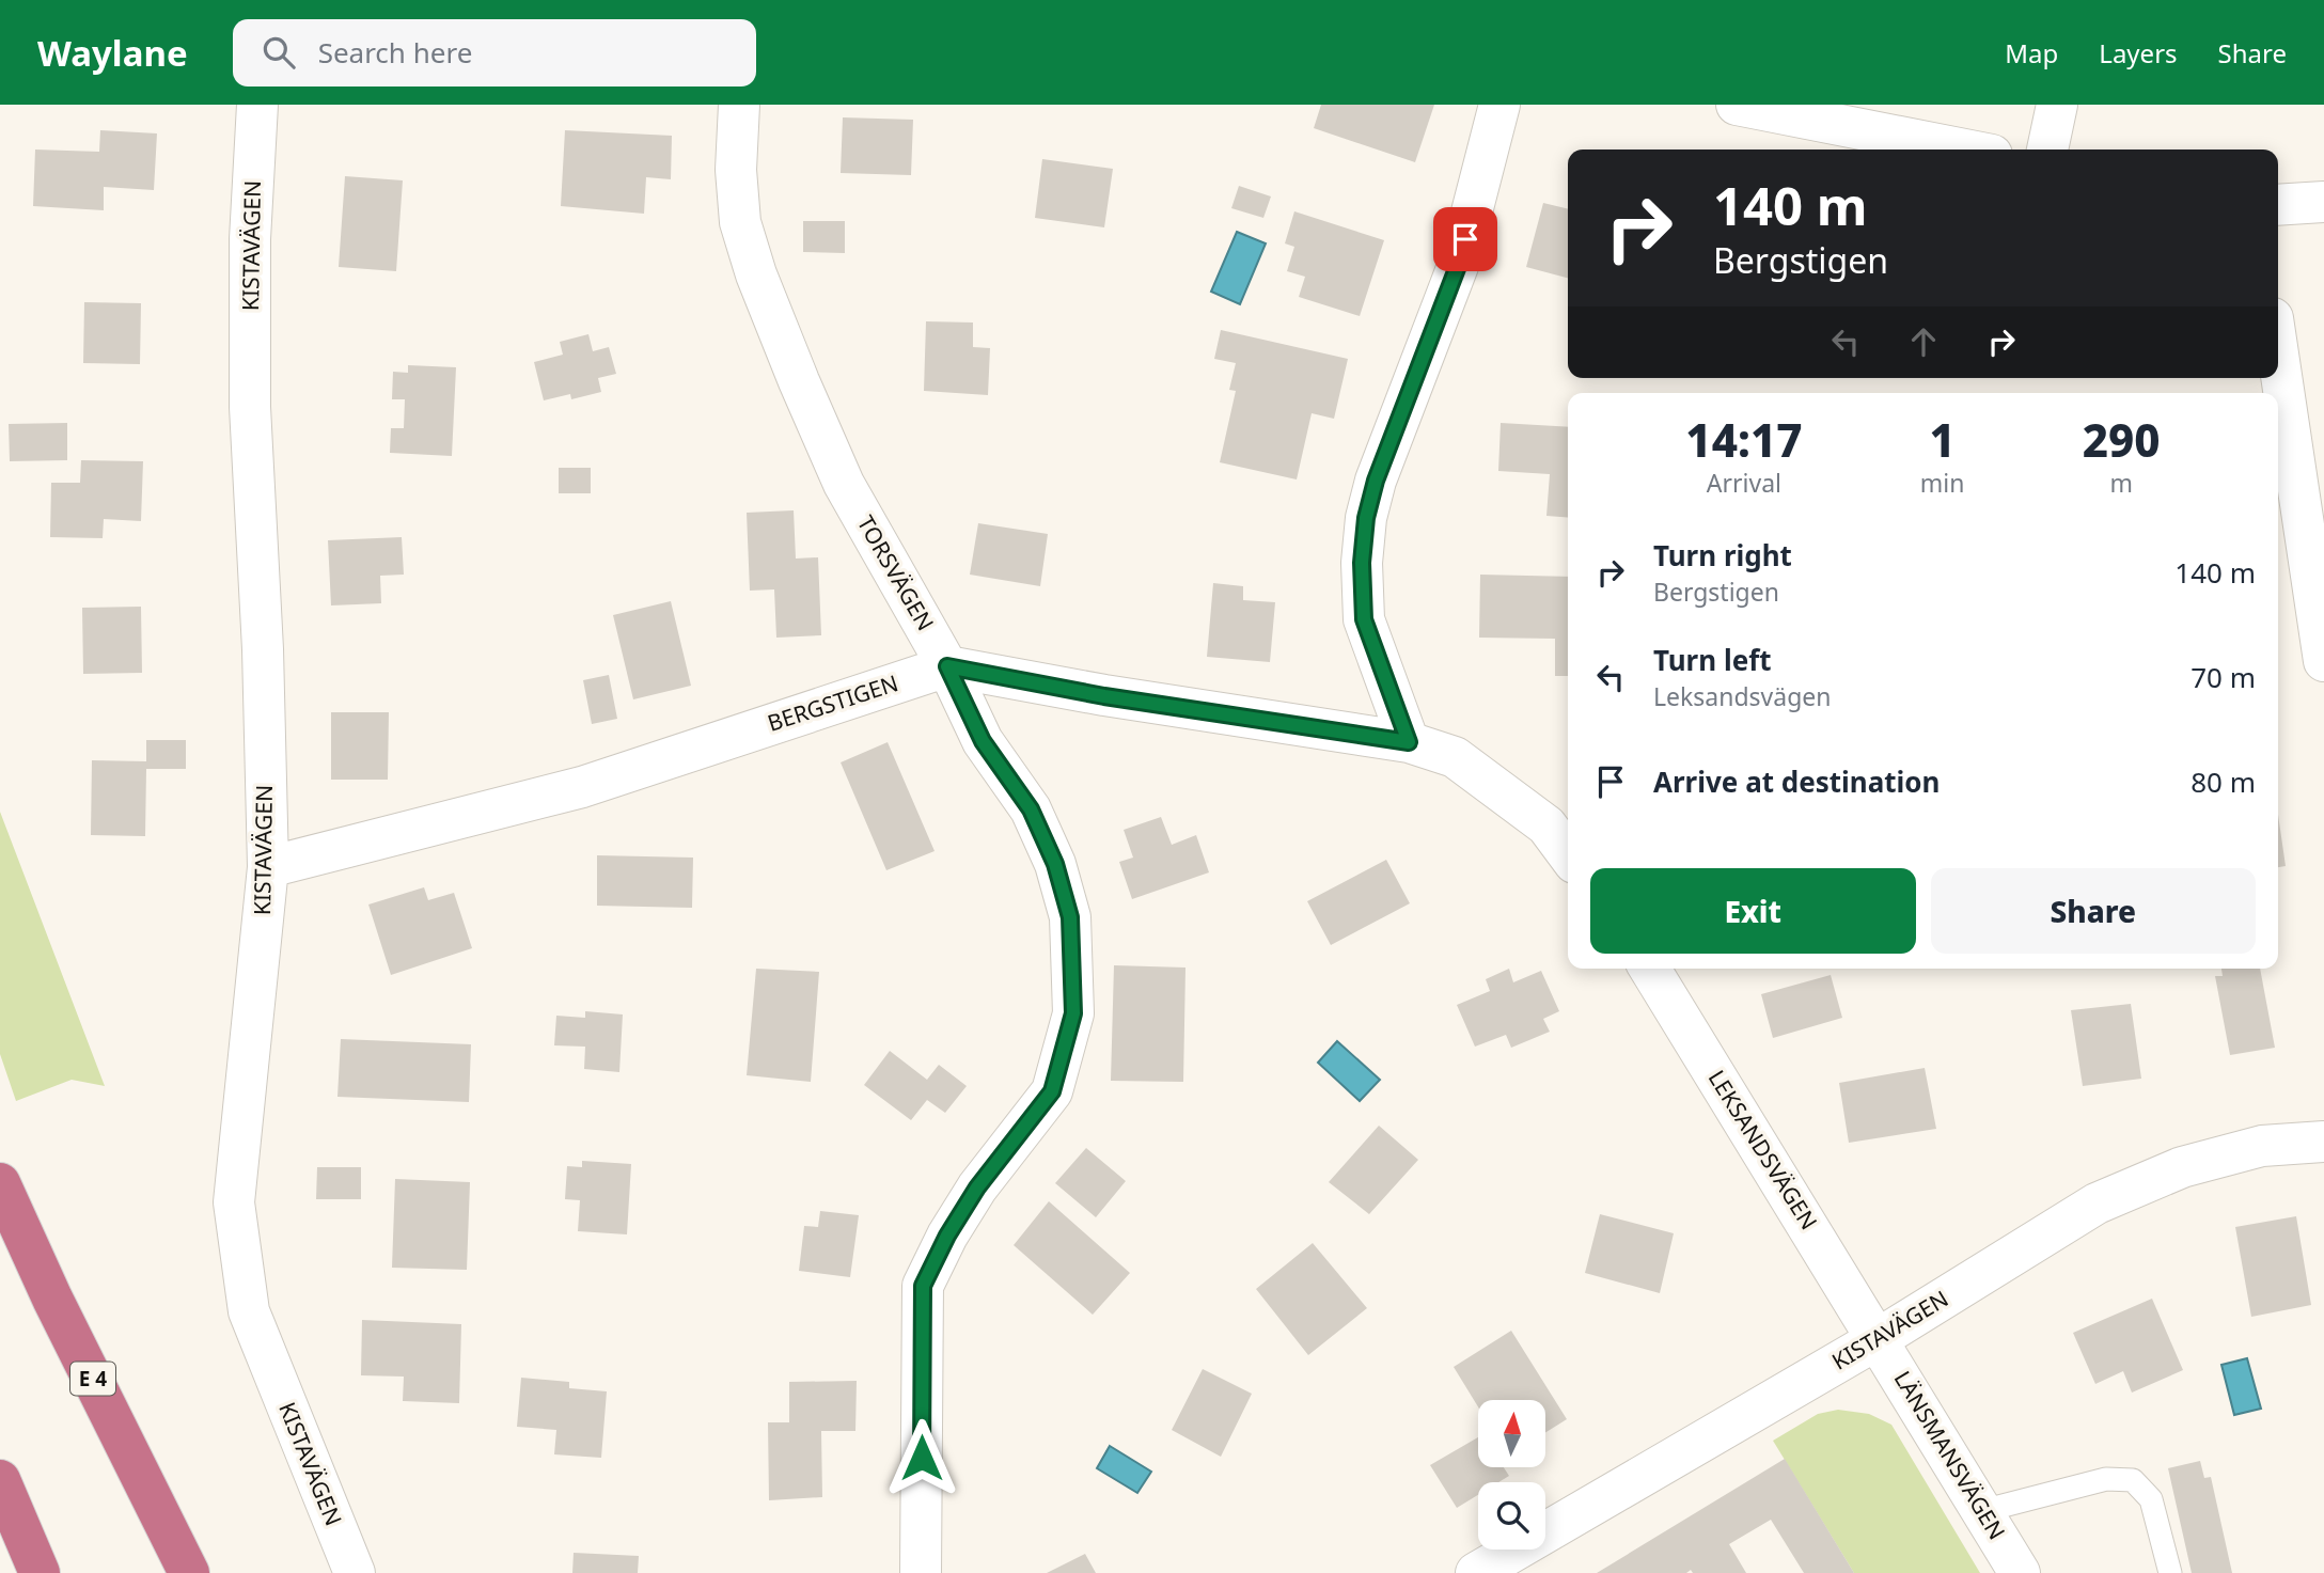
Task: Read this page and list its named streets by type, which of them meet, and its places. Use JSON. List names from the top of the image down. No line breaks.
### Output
{"streets":{"highway":["E 4"],"street":["KISTAVÄGEN","TORSVÄGEN","BERGSTIGEN","LEKSANDSVÄGEN","LÄNSMANSVÄGEN"]},"crossings":[["KISTAVÄGEN","BERGSTIGEN"],["KISTAVÄGEN","LEKSANDSVÄGEN"],["KISTAVÄGEN","LÄNSMANSVÄGEN"],["TORSVÄGEN","BERGSTIGEN"],["LEKSANDSVÄGEN","LÄNSMANSVÄGEN"]],"north":"top","page":{"header":"Waylane","search":"Search here","nav":["Map","Layers","Share"],"turn":["140 m","Bergstigen"],"eta":["14:17","Arrival","1","min","290","m"],"list":[{"name":"Turn right","note":"Bergstigen","value":"140 m"},{"name":"Turn left","note":"Leksandsvägen","value":"70 m"},{"name":"Arrive at destination","value":"80 m"}],"buttons":["Exit","Share"]}}
